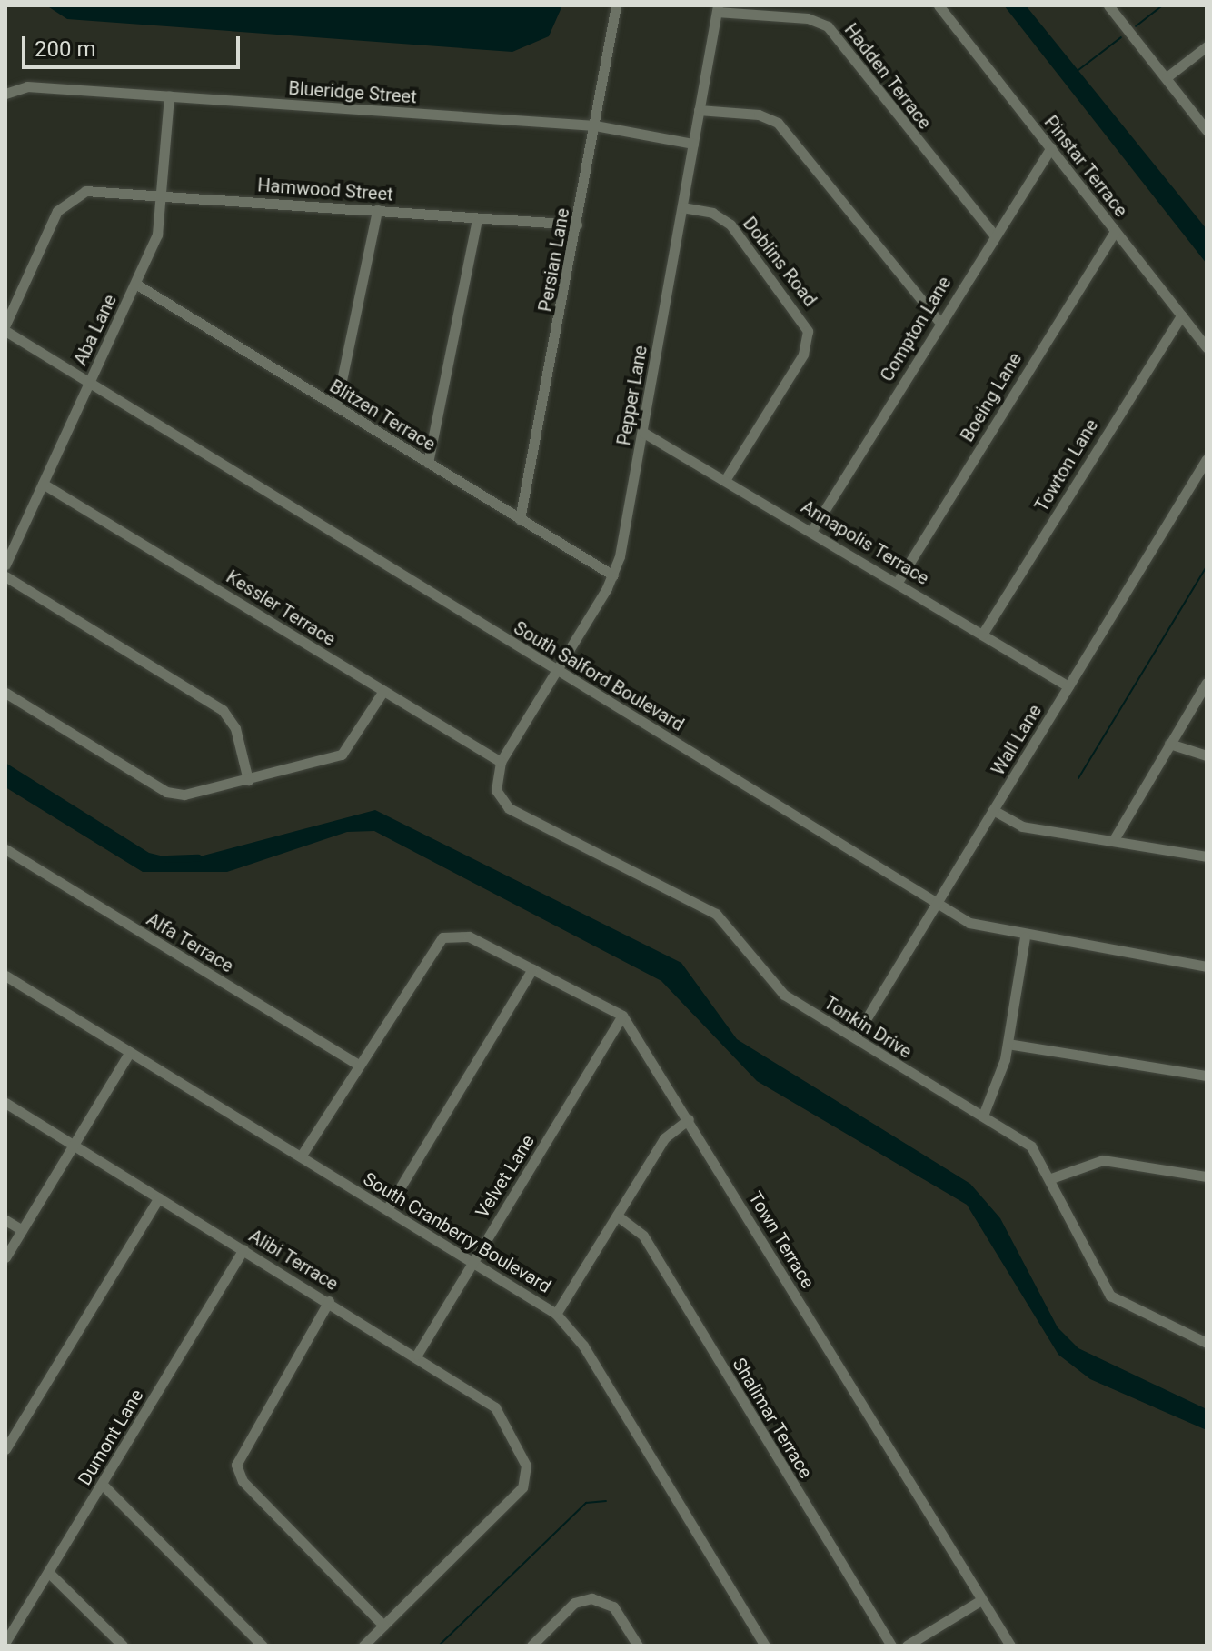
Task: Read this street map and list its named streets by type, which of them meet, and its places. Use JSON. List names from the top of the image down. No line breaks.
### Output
{"streets":{"street":["Hadden Terrace","Blueridge Street","Pinstar Terrace","Hamwood Street","Persian Lane","Doblins Road","Compton Lane","Aba Lane","Pepper Lane","Boeing Lane","Blitzen Terrace","Towton Lane","Annapolis Terrace","Kessler Terrace","South Salford Boulevard","Wall Lane","Alfa Terrace","Tonkin Drive","Velvet Lane","South Cranberry Boulevard","Town Terrace","Alibi Terrace","Shalimar Terrace","Dumont Lane"]},"crossings":[["Hadden Terrace","Compton Lane"],["Hadden Terrace","Pepper Lane"],["Blueridge Street","Persian Lane"],["Blueridge Street","Aba Lane"],["Blueridge Street","Pepper Lane"],["Pinstar Terrace","Compton Lane"],["Pinstar Terrace","Boeing Lane"],["Pinstar Terrace","Towton Lane"],["Hamwood Street","Persian Lane"],["Hamwood Street","Aba Lane"],["Persian Lane","Blitzen Terrace"],["Doblins Road","Pepper Lane"],["Doblins Road","Annapolis Terrace"],["Compton Lane","Annapolis Terrace"],["Aba Lane","Blitzen Terrace"],["Aba Lane","Kessler Terrace"],["Aba Lane","South Salford Boulevard"],["Pepper Lane","Blitzen Terrace"],["Pepper Lane","Annapolis Terrace"],["Pepper Lane","Kessler Terrace"],["Pepper Lane","South Salford Boulevard"],["Pepper Lane","Tonkin Drive"],["Boeing Lane","Annapolis Terrace"],["Towton Lane","Annapolis Terrace"],["Annapolis Terrace","Wall Lane"],["Kessler Terrace","Tonkin Drive"],["South Salford Boulevard","Wall Lane"],["Wall Lane","Tonkin Drive"],["Velvet Lane","South Cranberry Boulevard"],["Velvet Lane","Town Terrace"],["Velvet Lane","Alibi Terrace"],["Alibi Terrace","Dumont Lane"]],"scale_bar":"200 m"}
